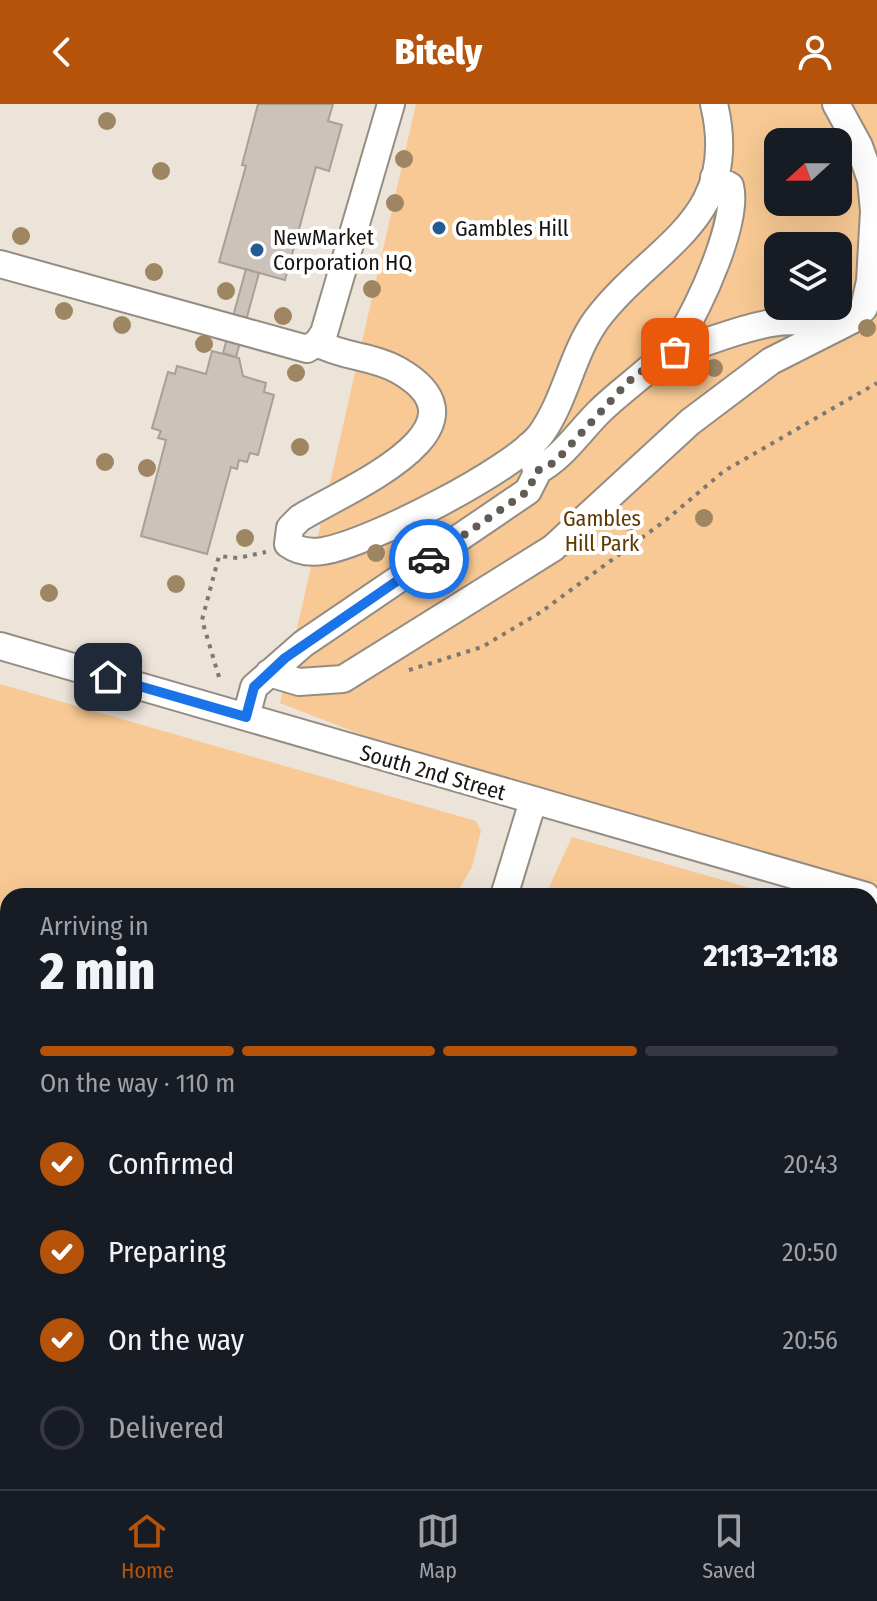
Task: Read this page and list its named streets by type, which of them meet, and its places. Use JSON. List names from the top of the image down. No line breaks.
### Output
{"streets":{"street":["South 2nd Street"]},"parks":["Gambles Hill Park"],"places":["Gambles Hill","NewMarket Corporation HQ"],"north":"left","page":{"header":"Bitely","heading":["2 min","Arriving in","21:13–21:18"],"bar":"On the way · 110 m","list":[["Confirmed","20:43"],["Preparing","20:50"],["On the way","20:56"],"Delivered"],"tabs":["Home","Map","Saved"]}}
